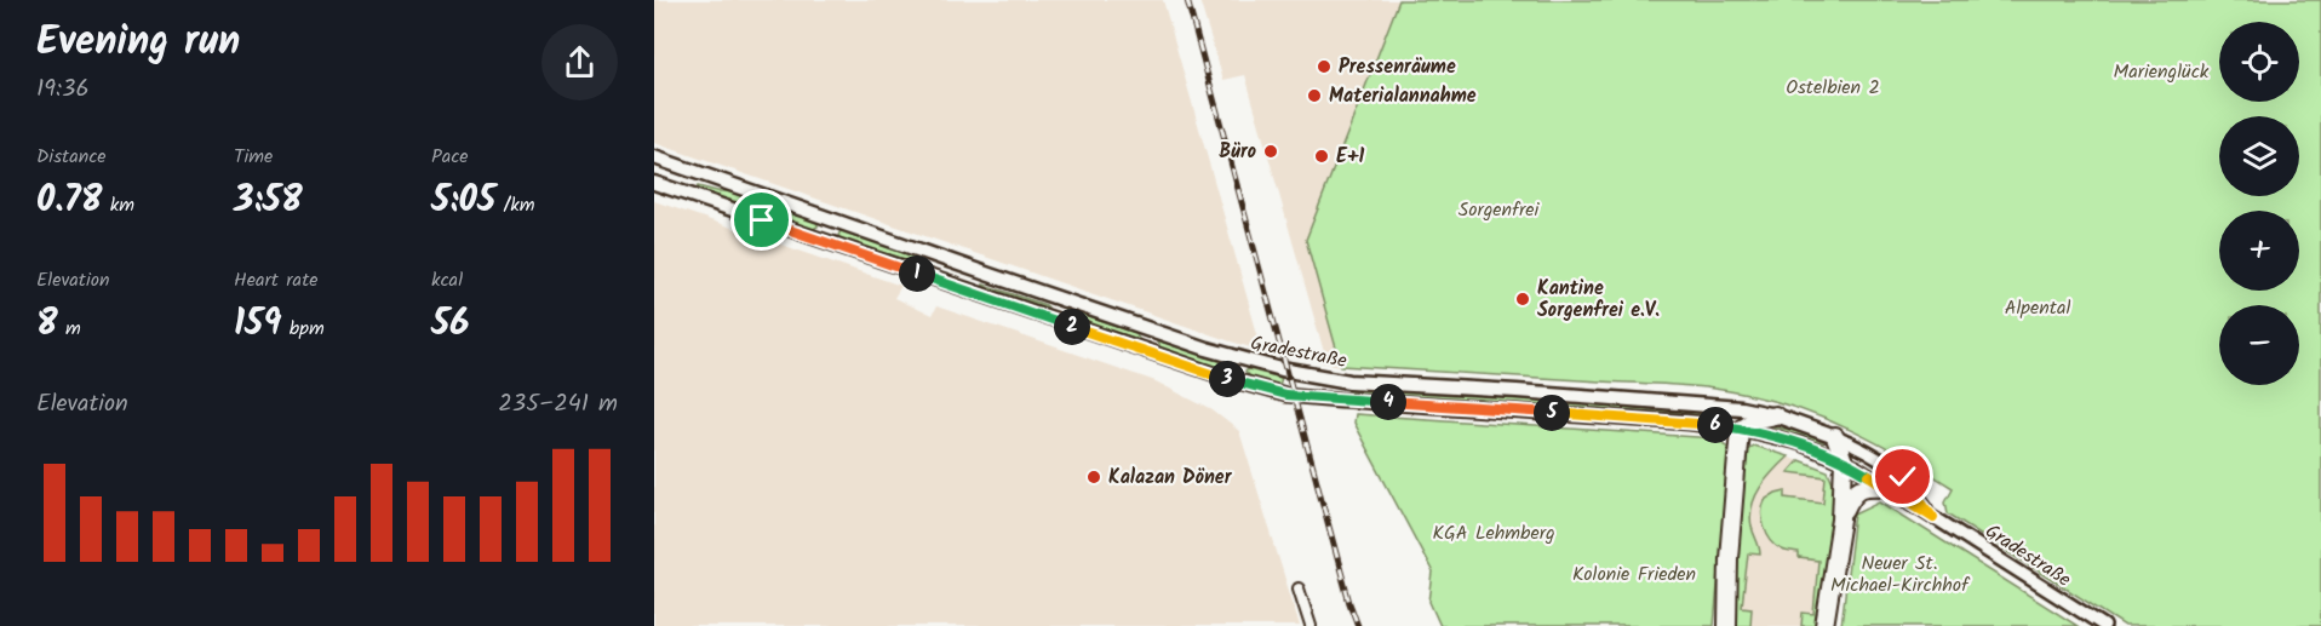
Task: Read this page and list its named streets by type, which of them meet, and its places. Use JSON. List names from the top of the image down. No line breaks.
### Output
{"streets":{"main road":["Gradestraße"]},"parks":["Marienglück","Ostelbien 2","Sorgenfrei","Alpental","KGA Lehmberg","Neuer St. Michael-Kirchhof","Kolonie Frieden"],"places":["Pressenräume","Materialannahme","Büro","E+1","Kantine Sorgenfrei e.V.","Kalazan Döner"],"page":{"heading":["Evening run","19:36"],"map_buttons":["+","−"],"stats":[["Distance","0.78 km"],["Time","3:58"],["Pace","5:05 /km"],["Elevation","8 m"],["Heart rate","159 bpm"],["kcal","56"]],"pins":["1","2","3","4","5","6"],"chart":["Elevation","235–241 m"]}}
